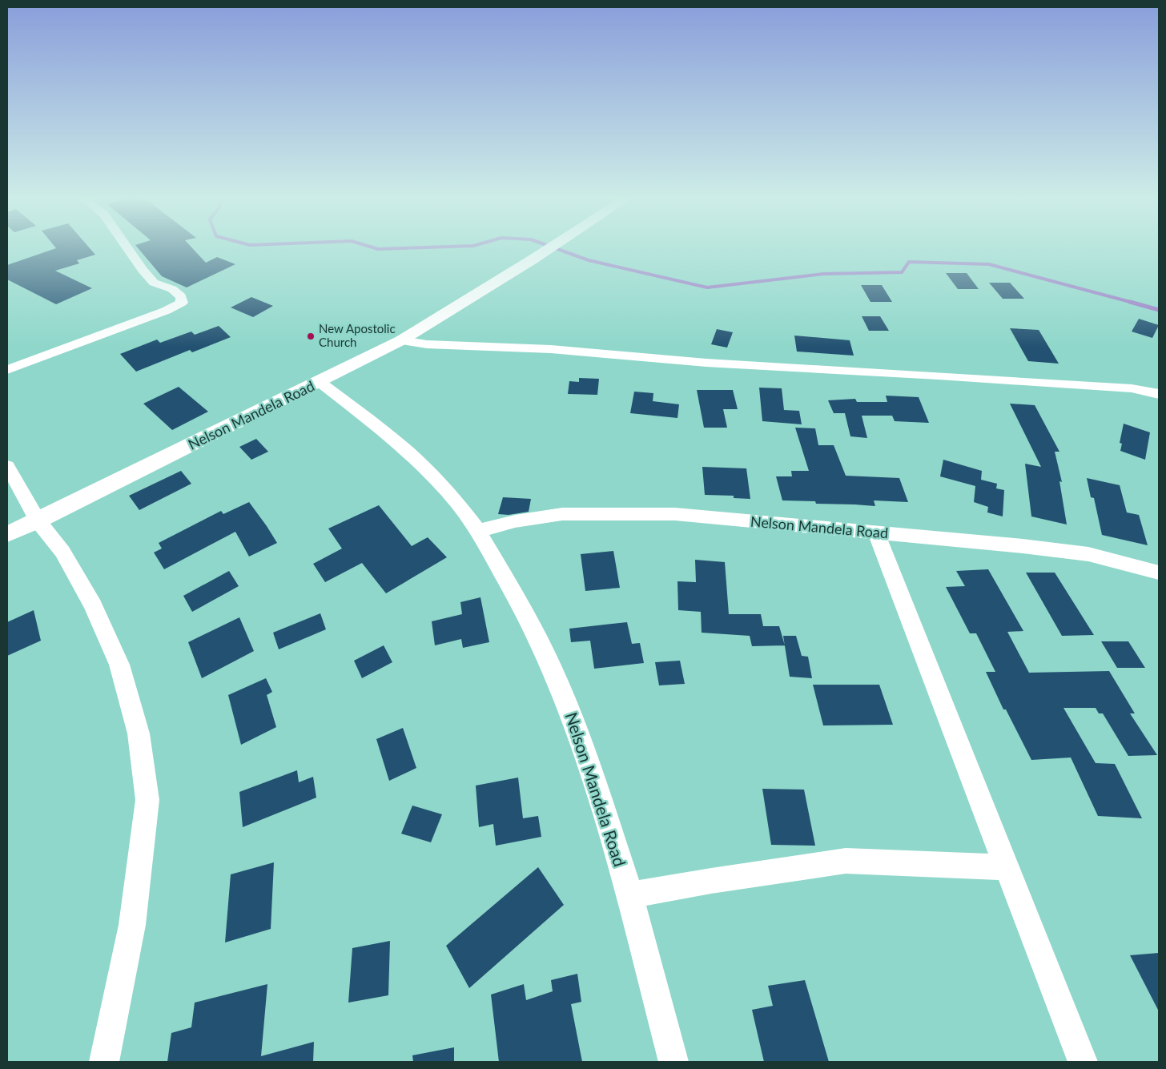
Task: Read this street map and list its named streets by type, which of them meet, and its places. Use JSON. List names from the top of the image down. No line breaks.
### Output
{"streets":{"street":["Nelson Mandela Road"]},"places":["New Apostolic Church"]}
